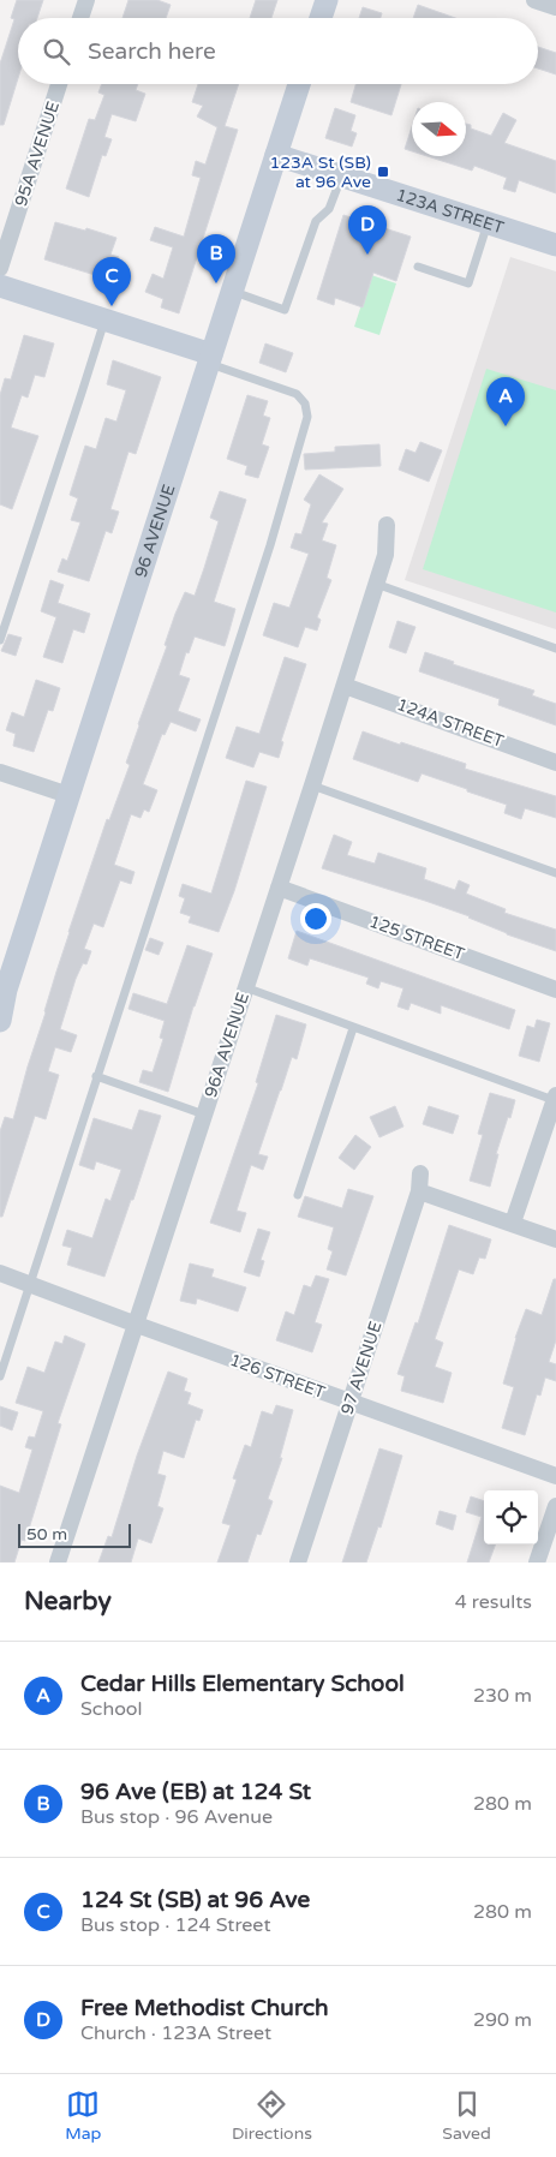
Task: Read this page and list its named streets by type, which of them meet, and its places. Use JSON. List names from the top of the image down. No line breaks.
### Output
{"streets":{"main road":["123A STREET","96 AVENUE"],"street":["95A AVENUE","124A STREET","125 STREET","96A AVENUE","97 AVENUE","126 STREET"]},"crossings":[["123A STREET","96 AVENUE"],["124A STREET","96A AVENUE"],["125 STREET","96A AVENUE"],["96A AVENUE","126 STREET"],["97 AVENUE","126 STREET"]],"places":{"transit":["123A St (SB) at 96 Ave"]},"scale_bar":"50 m","north":"right","page":{"search":"Search here","pins":["D","B","C","A"],"scale":"50 m","heading":["Nearby","4 results"],"list":[{"mark":"A","name":"Cedar Hills Elementary School","note":"School","value":"230 m"},{"mark":"B","name":"96 Ave (EB) at 124 St","note":"Bus stop · 96 Avenue","value":"280 m"},{"mark":"C","name":"124 St (SB) at 96 Ave","note":"Bus stop · 124 Street","value":"280 m"},{"mark":"D","name":"Free Methodist Church","note":"Church · 123A Street","value":"290 m"}],"nav":["Map","Directions","Saved"]}}
